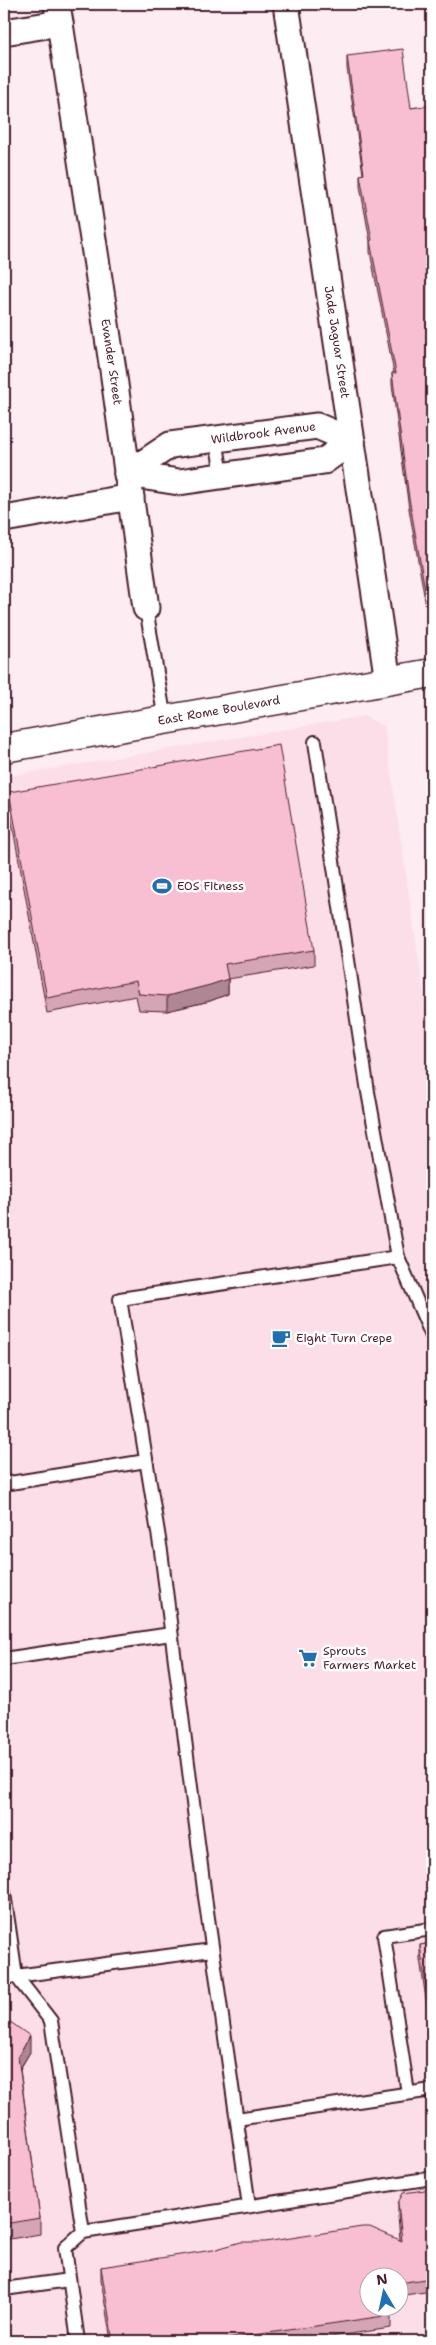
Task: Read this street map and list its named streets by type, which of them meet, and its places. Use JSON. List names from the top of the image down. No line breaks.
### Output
{"streets":{"street":["Jade Jaguar Street","Evander Street","Wildbrook Avenue","East Rome Boulevard"]},"crossings":[["Jade Jaguar Street","Wildbrook Avenue"],["Jade Jaguar Street","East Rome Boulevard"],["Evander Street","Wildbrook Avenue"],["Evander Street","East Rome Boulevard"]],"places":{"sports":["EOS Fitness"],"cafe":["Eight Turn Crepe"],"supermarket":["Sprouts Farmers Market"]},"north":"top"}
